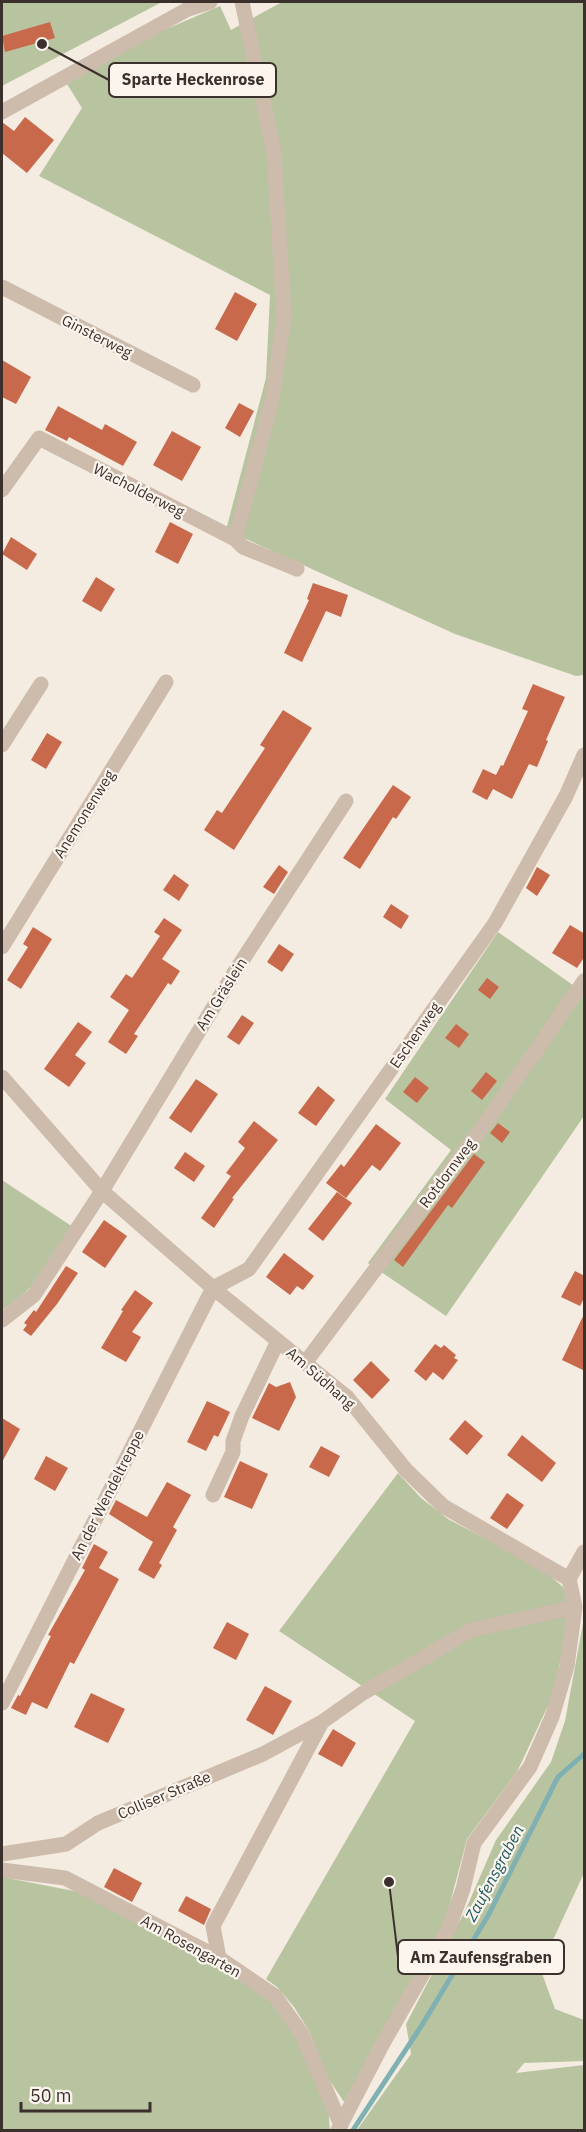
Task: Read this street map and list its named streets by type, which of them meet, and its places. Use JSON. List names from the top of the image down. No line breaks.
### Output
{"streets":{"street":["Ginsterweg","Wacholderweg","Anemonenweg","Am Gräslein","Eschenweg","Rotdornweg","Am Südhang","An der Wendeltreppe","Colliser Straße","Am Rosengarten"]},"crossings":[["Am Gräslein","Am Südhang"],["Eschenweg","Am Südhang"],["Eschenweg","An der Wendeltreppe"],["Rotdornweg","Am Südhang"],["Am Südhang","An der Wendeltreppe"],["Colliser Straße","Am Rosengarten"]],"water":["Zaufensgraben"],"places":["Sparte Heckenrose","Am Zaufensgraben"],"scale_bar":"50 m"}
